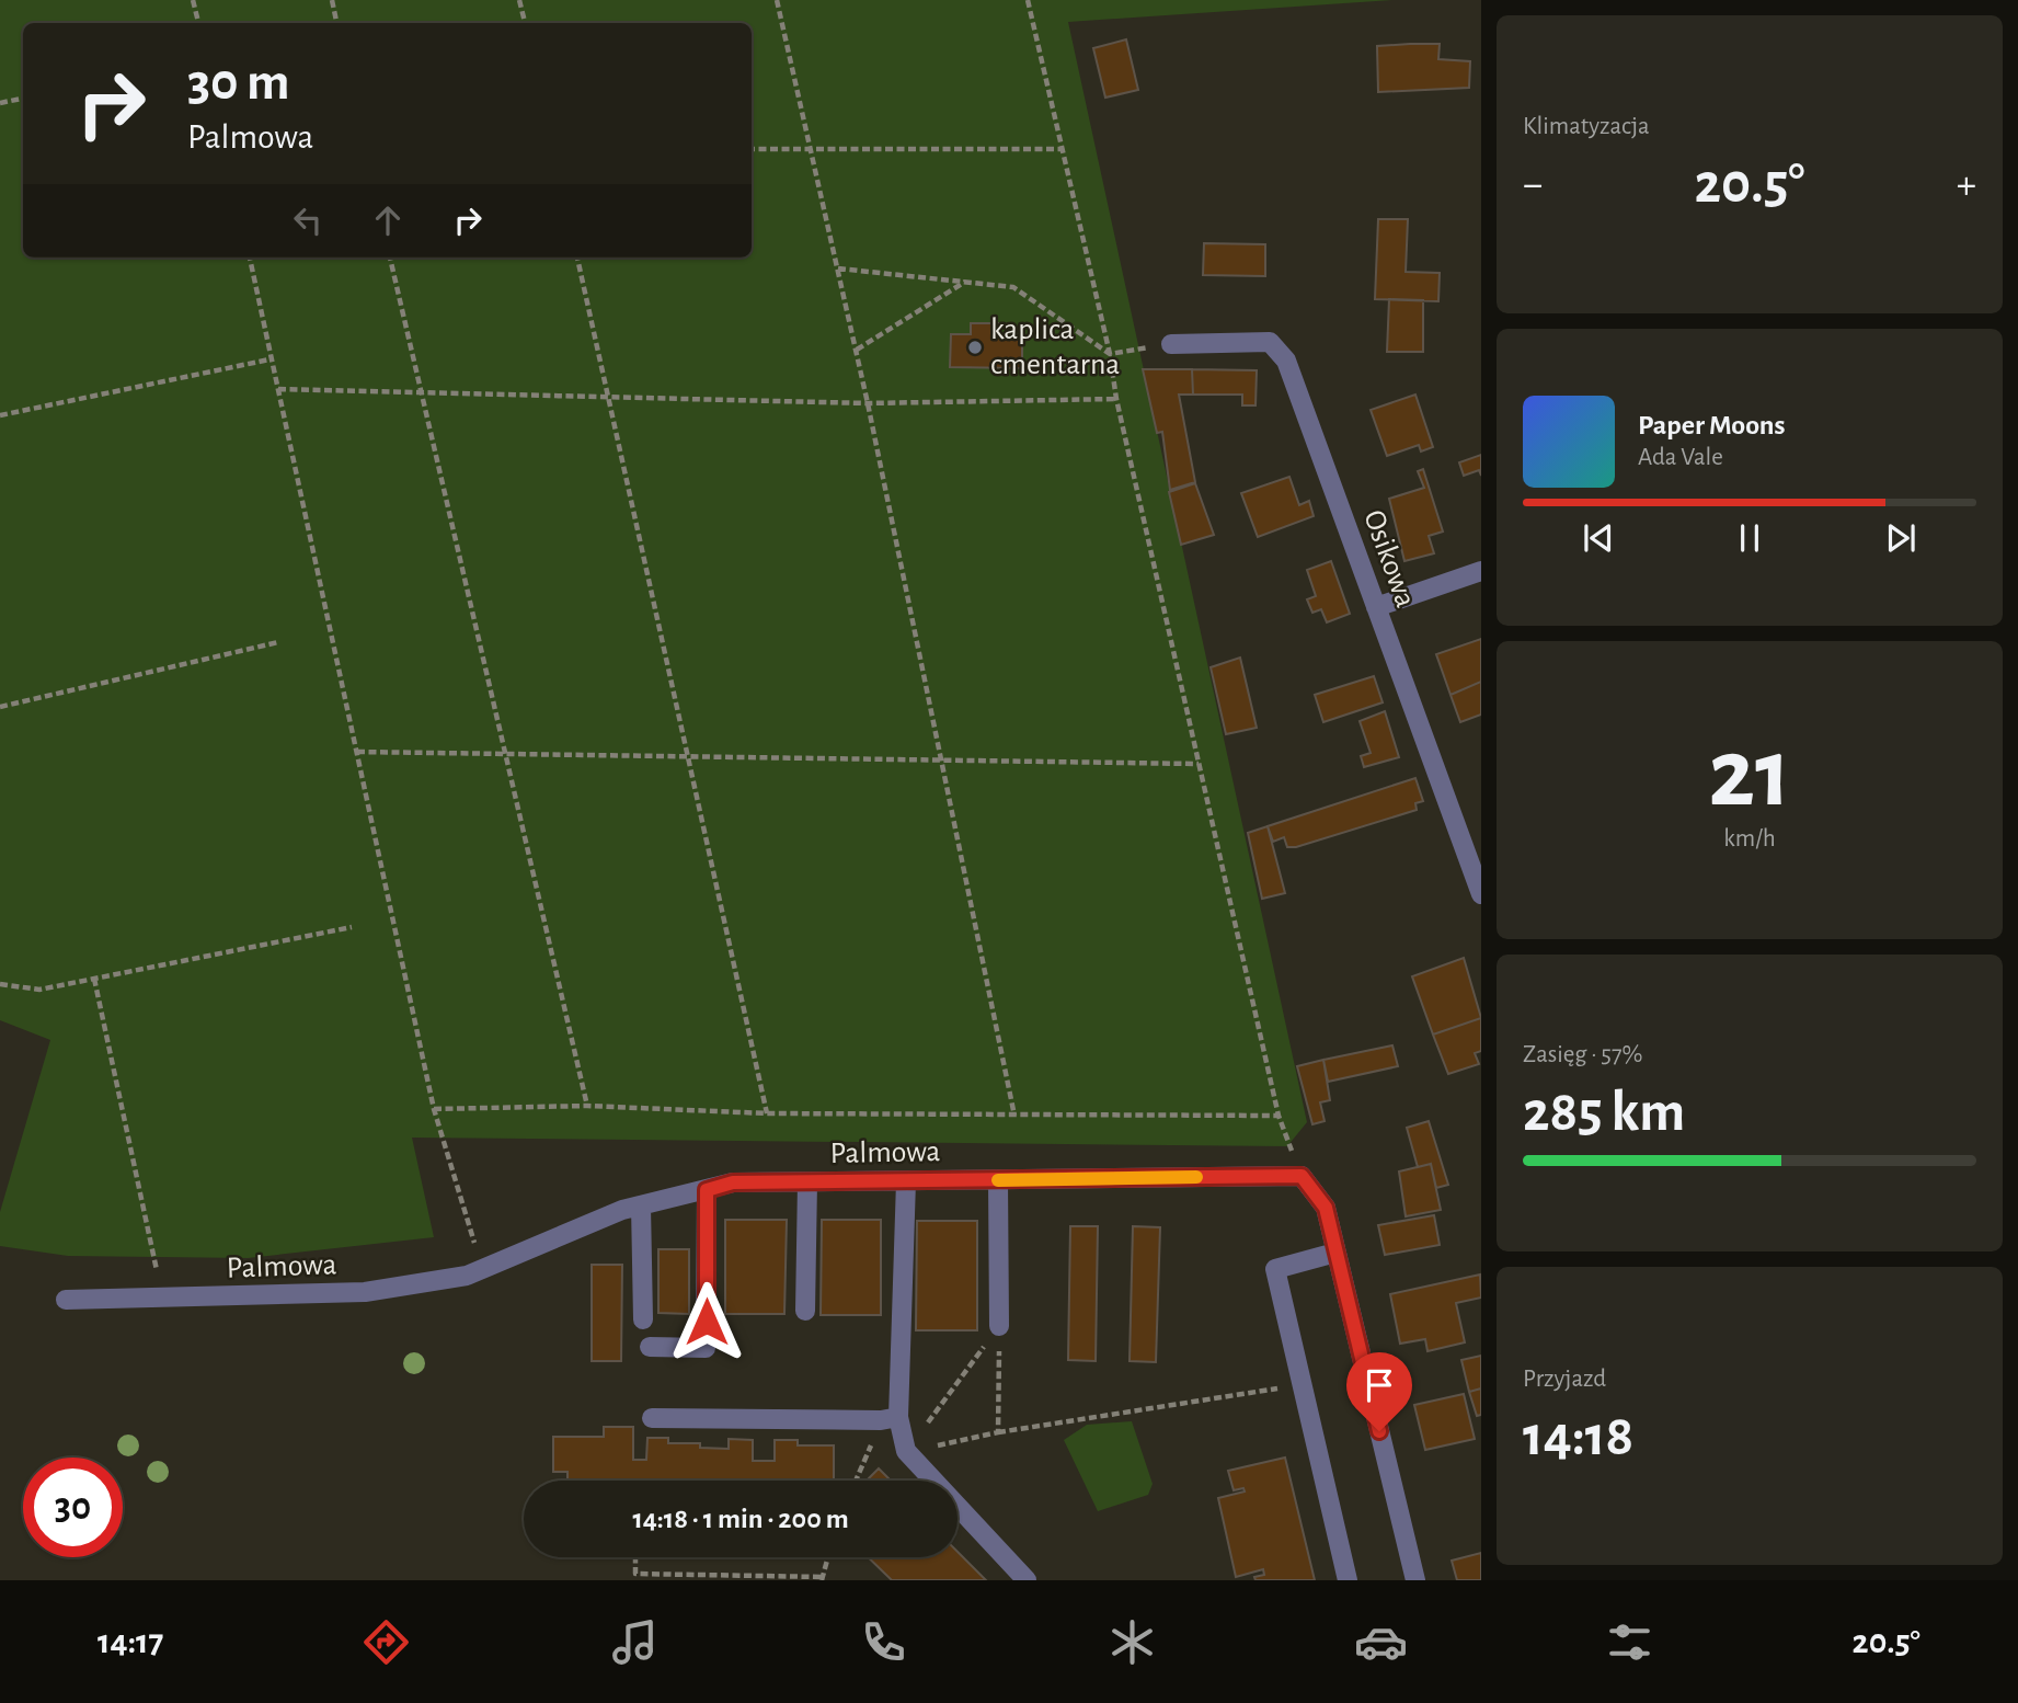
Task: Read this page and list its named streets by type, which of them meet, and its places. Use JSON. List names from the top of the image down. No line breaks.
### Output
{"streets":{"street":["Osikowa","Palmowa"]},"places":["kaplica cmentarna"],"page":{"tile":["Klimatyzacja",["21","km/h"],["Zasięg · 57%","285 km"],["Przyjazd","14:18"]],"turn":["30 m","Palmowa"],"heat":["−","20.5°","+"],"song":["Paper Moons","Ada Vale"],"limit":"30","trip":"14:18 · 1 min · 200 m","tabs":["14:17","20.5°"]}}
